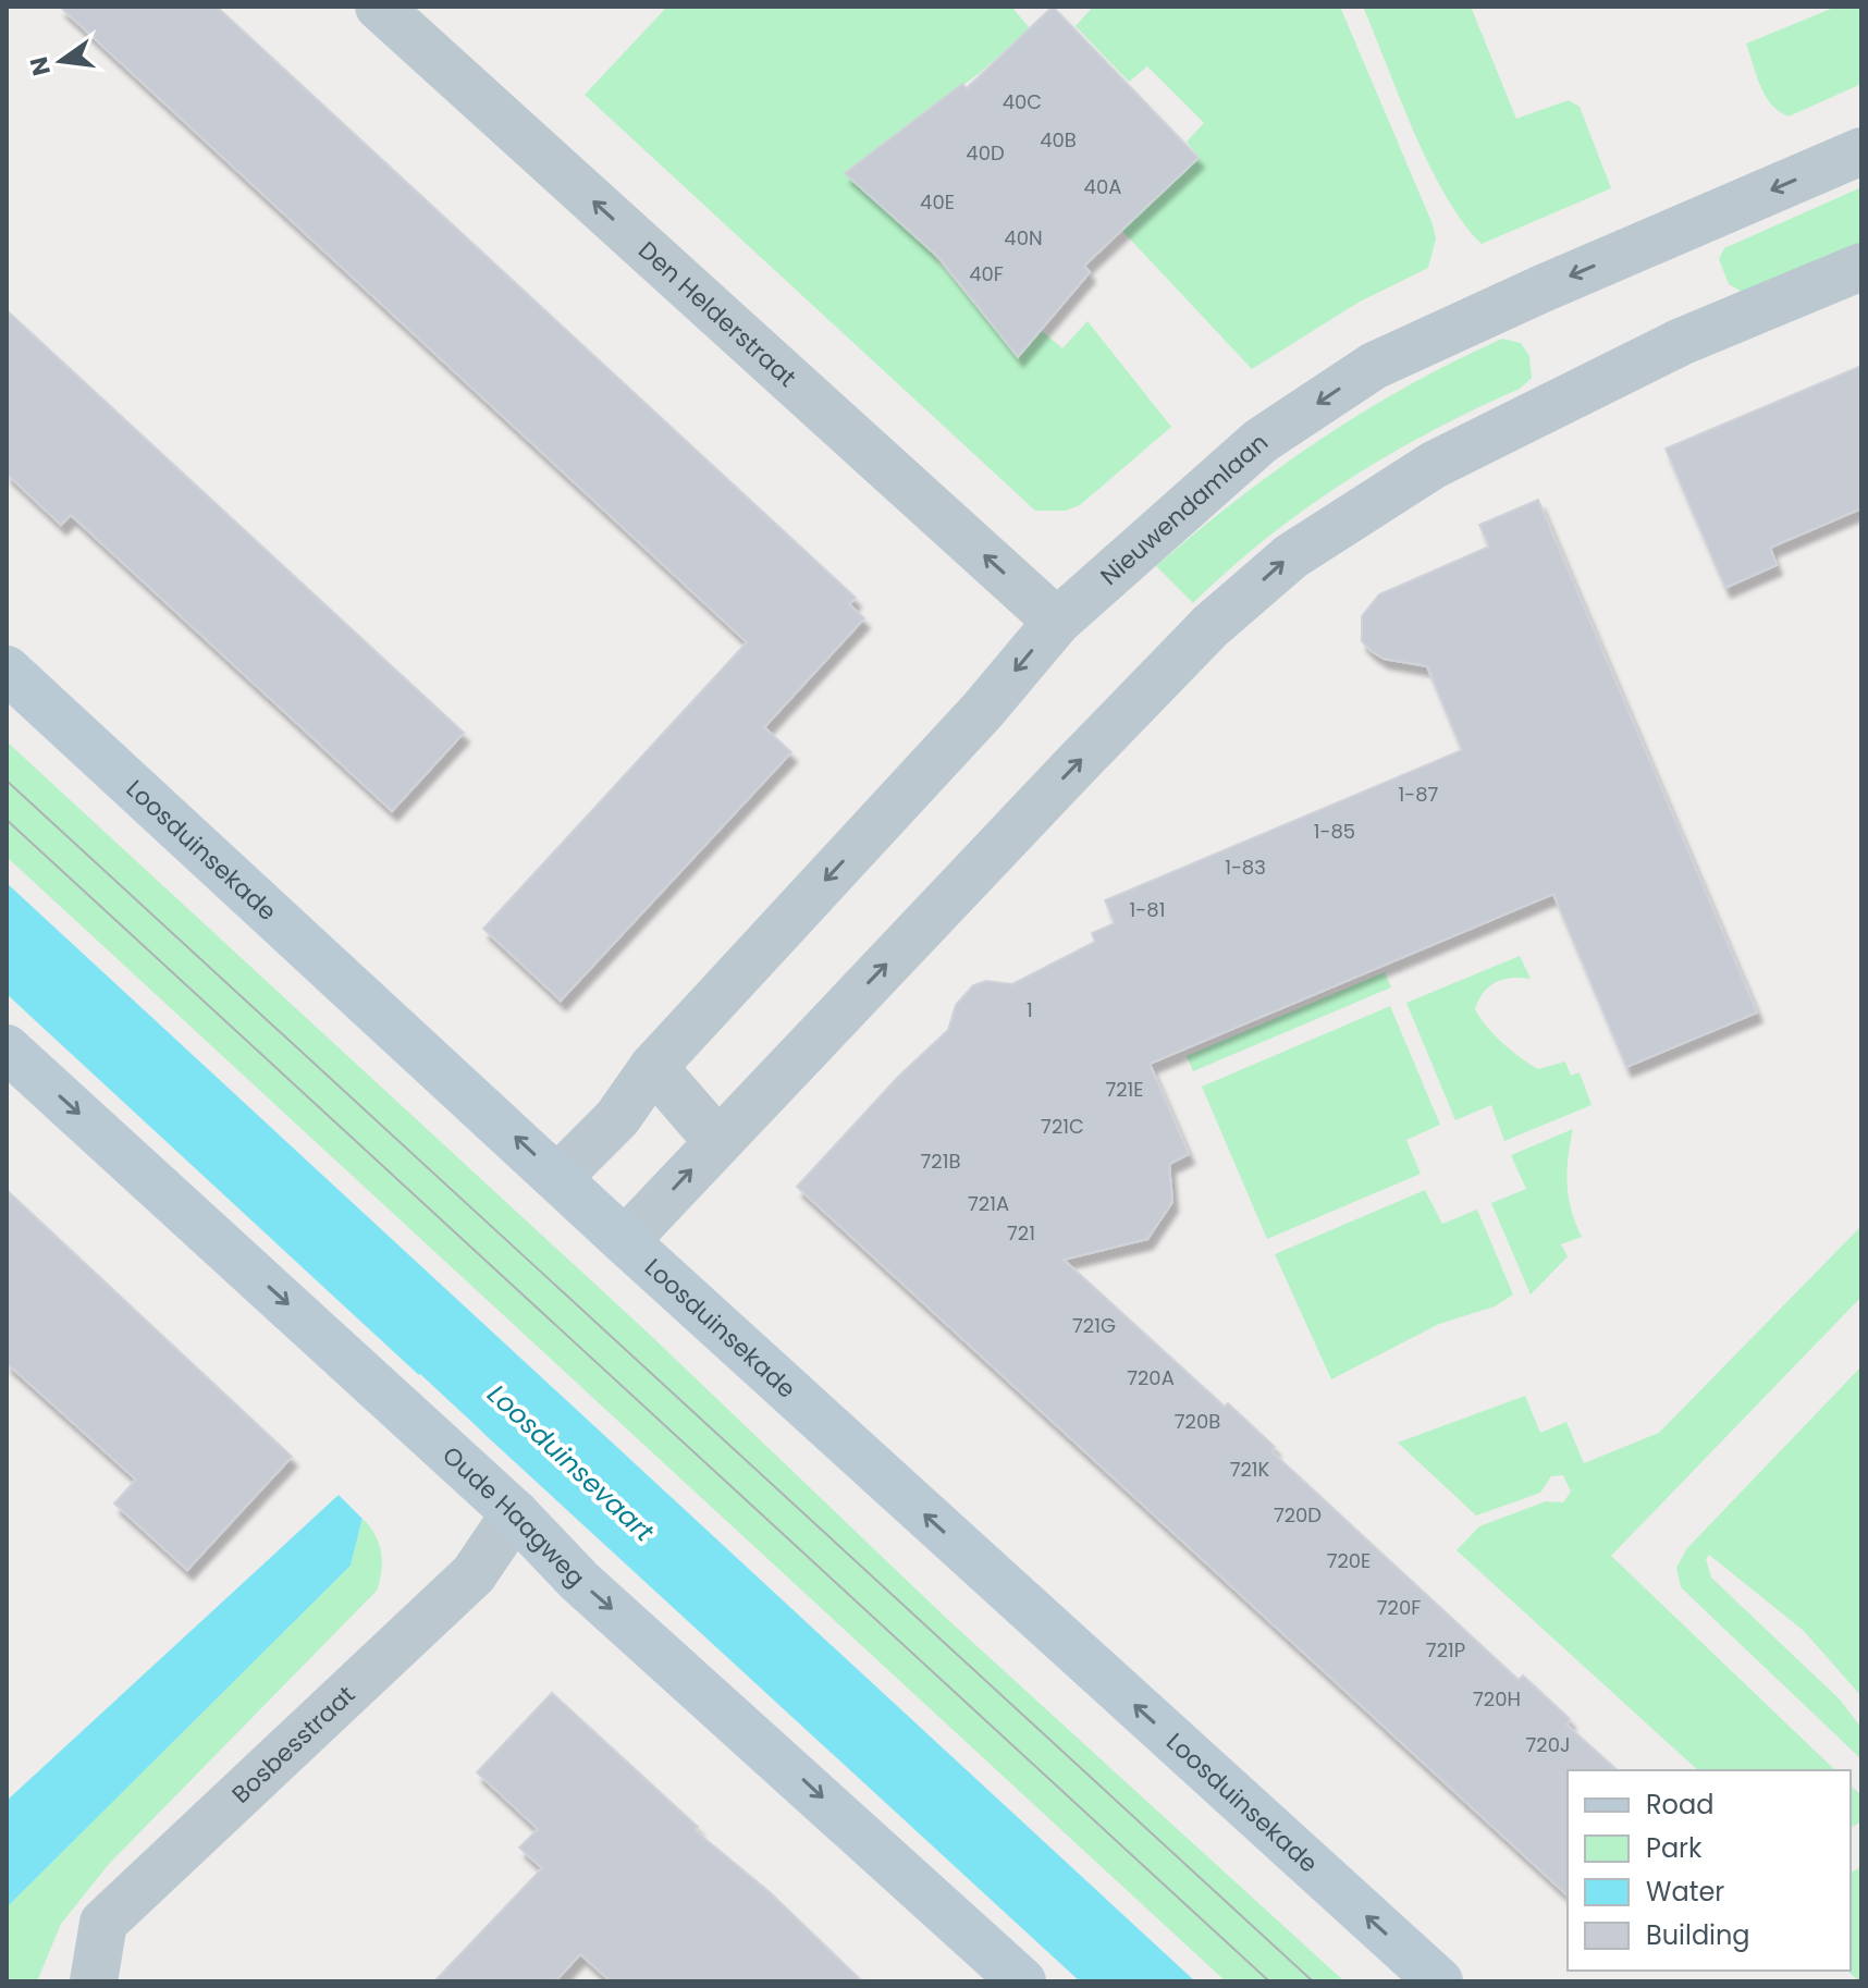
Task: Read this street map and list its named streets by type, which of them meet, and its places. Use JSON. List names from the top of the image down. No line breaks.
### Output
{"streets":{"main road":["Loosduinsekade","Oude Haagweg"],"street":["Den Helderstraat","Nieuwendamlaan","Bosbesstraat"]},"crossings":[["Den Helderstraat","Nieuwendamlaan"],["Nieuwendamlaan","Loosduinsekade"],["Oude Haagweg","Bosbesstraat"]],"one_way":["Den Helderstraat","Loosduinsekade","Oude Haagweg"],"water":["Loosduinsevaart"],"house_numbers":["40C","40B","40D","40A","40E","40N","40F","1-87","1-85","1-83","1-81","1","721E","721C","721B","721A","721","721G","720A","720B","721K","720D","720E","720F","721P","720H","720J"],"legend":["Road","Park","Water","Building"],"north":"left"}
